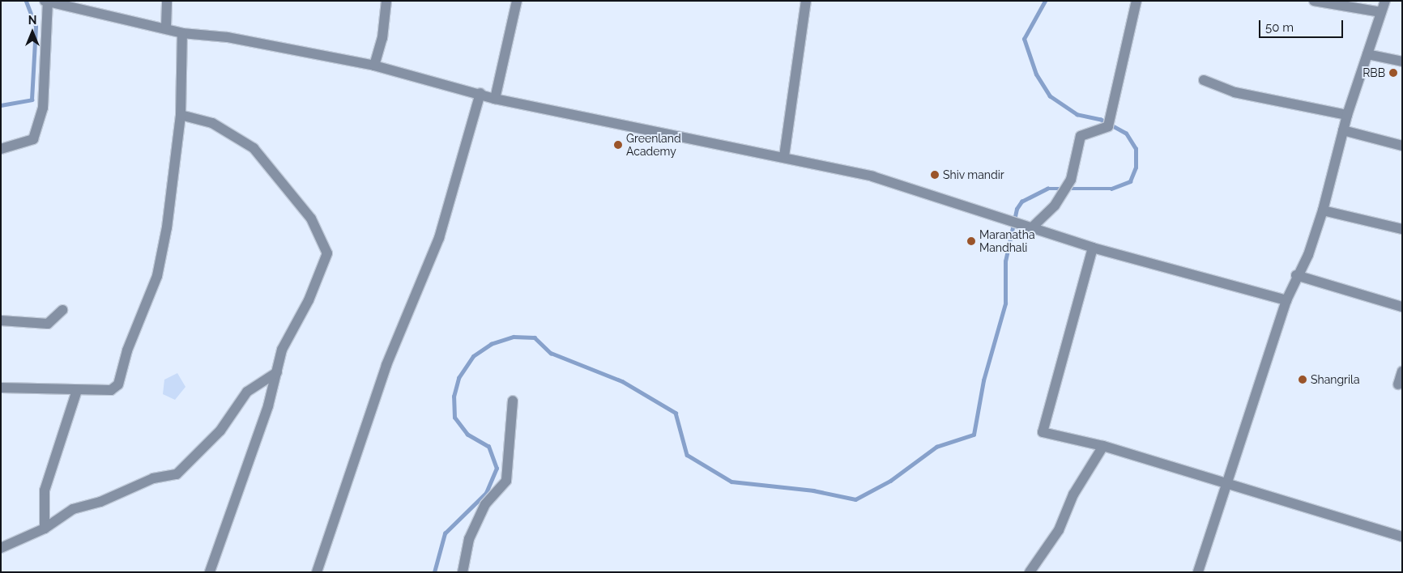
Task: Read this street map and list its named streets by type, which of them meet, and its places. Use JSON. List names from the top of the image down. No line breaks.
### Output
{"places":["RBB","Greenland Academy","Shiv mandir","Maranatha Mandhali","Shangrila"],"scale_bar":"50 m","north":"top"}
